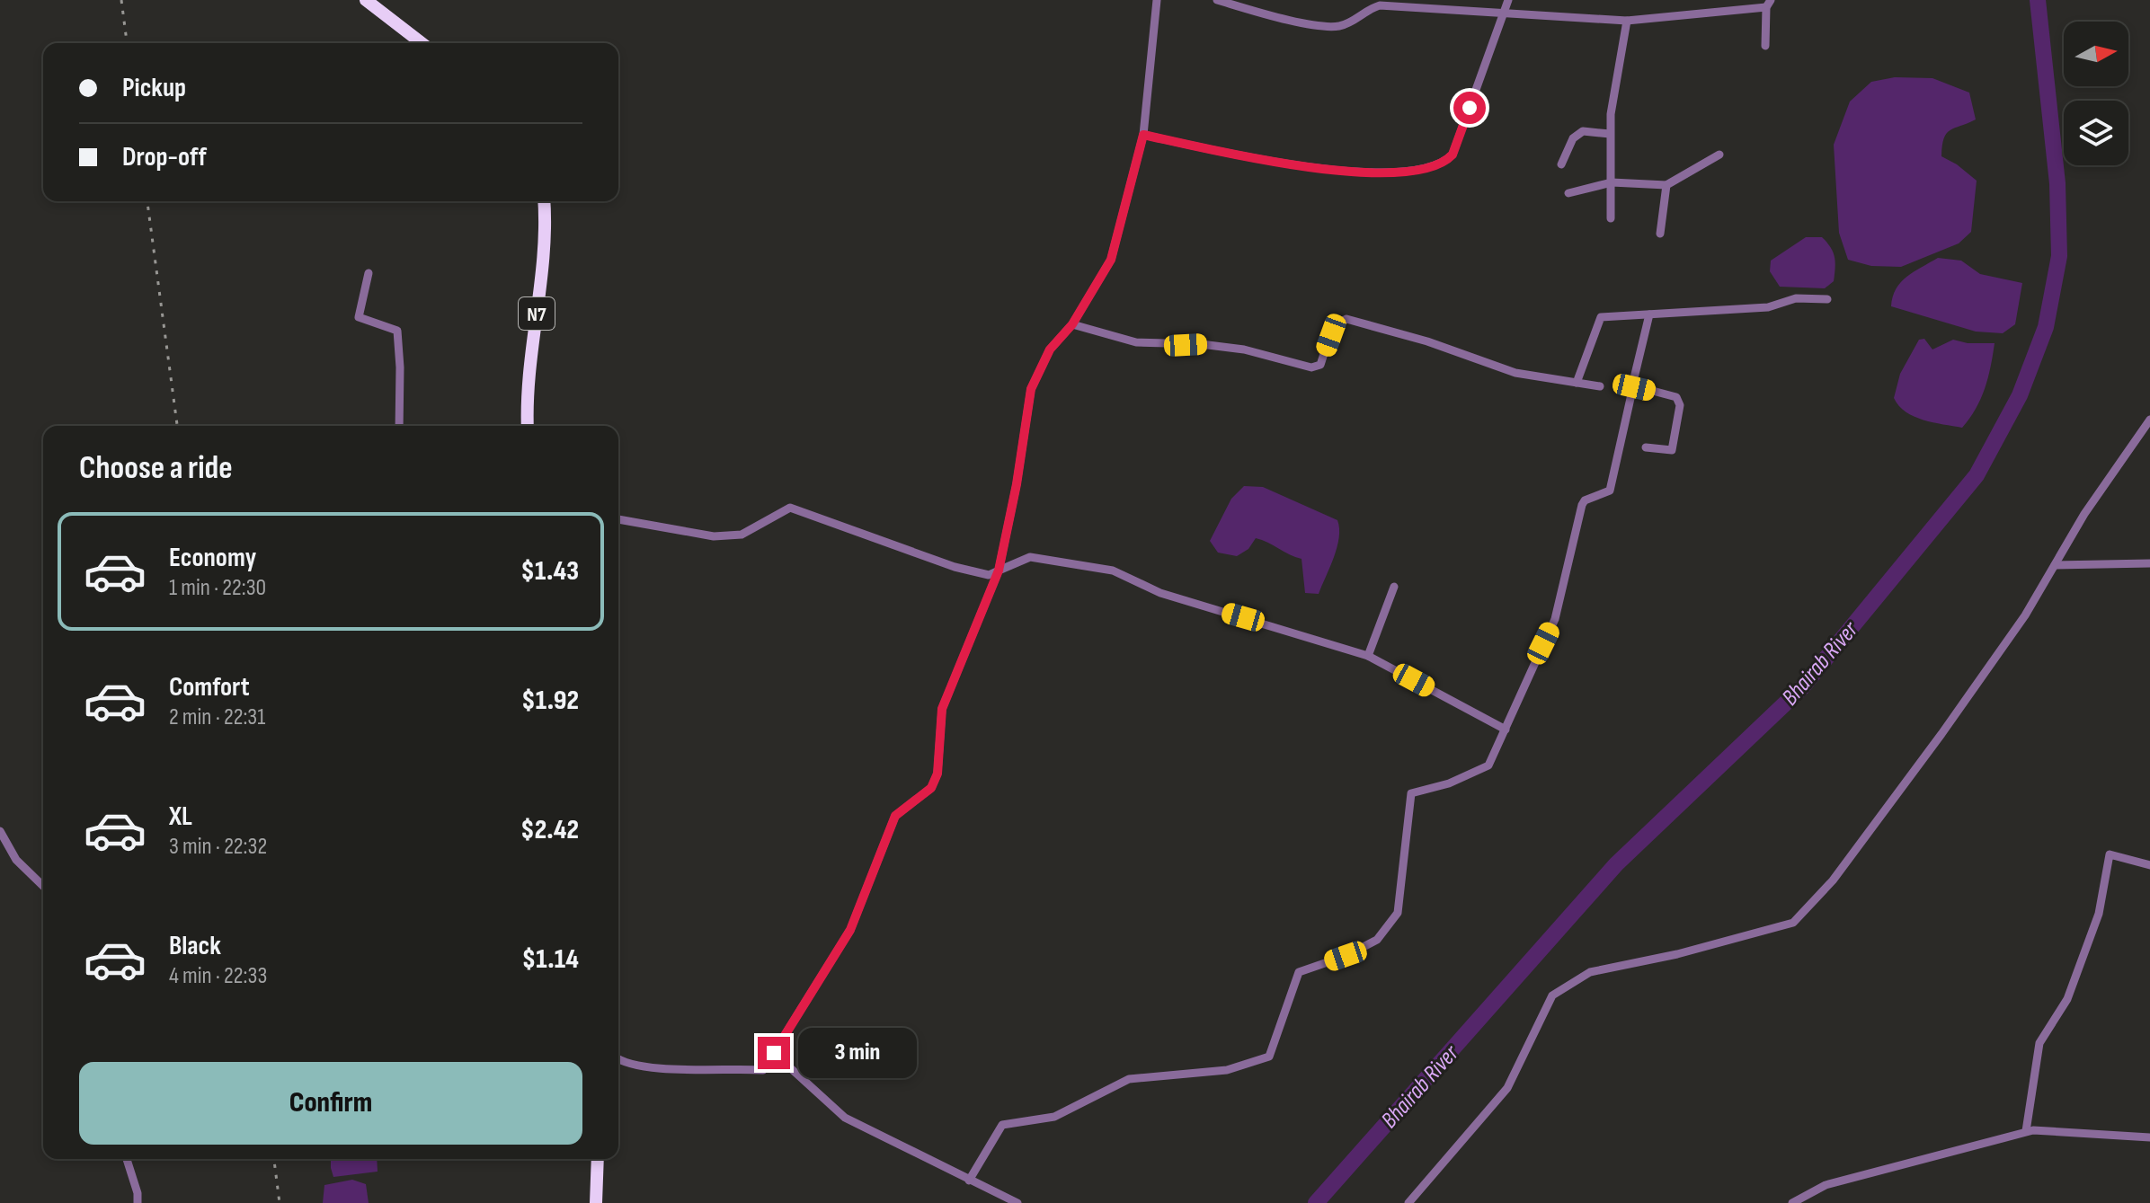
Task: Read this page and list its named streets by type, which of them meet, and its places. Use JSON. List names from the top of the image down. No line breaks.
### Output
{"streets":{"highway":["N7"]},"water":["Bhairab River"],"north":"right","page":{"banner":["Pickup","Drop-off"],"heading":"Choose a ride","list":[{"name":"Economy","note":"1 min · 22:30","value":"$1.43"},{"name":"Comfort","note":"2 min · 22:31","value":"$1.92"},{"name":"XL","note":"3 min · 22:32","value":"$2.42"},{"name":"Black","note":"4 min · 22:33","value":"$1.14"}],"bubble":"3 min","buttons":"Confirm"}}
